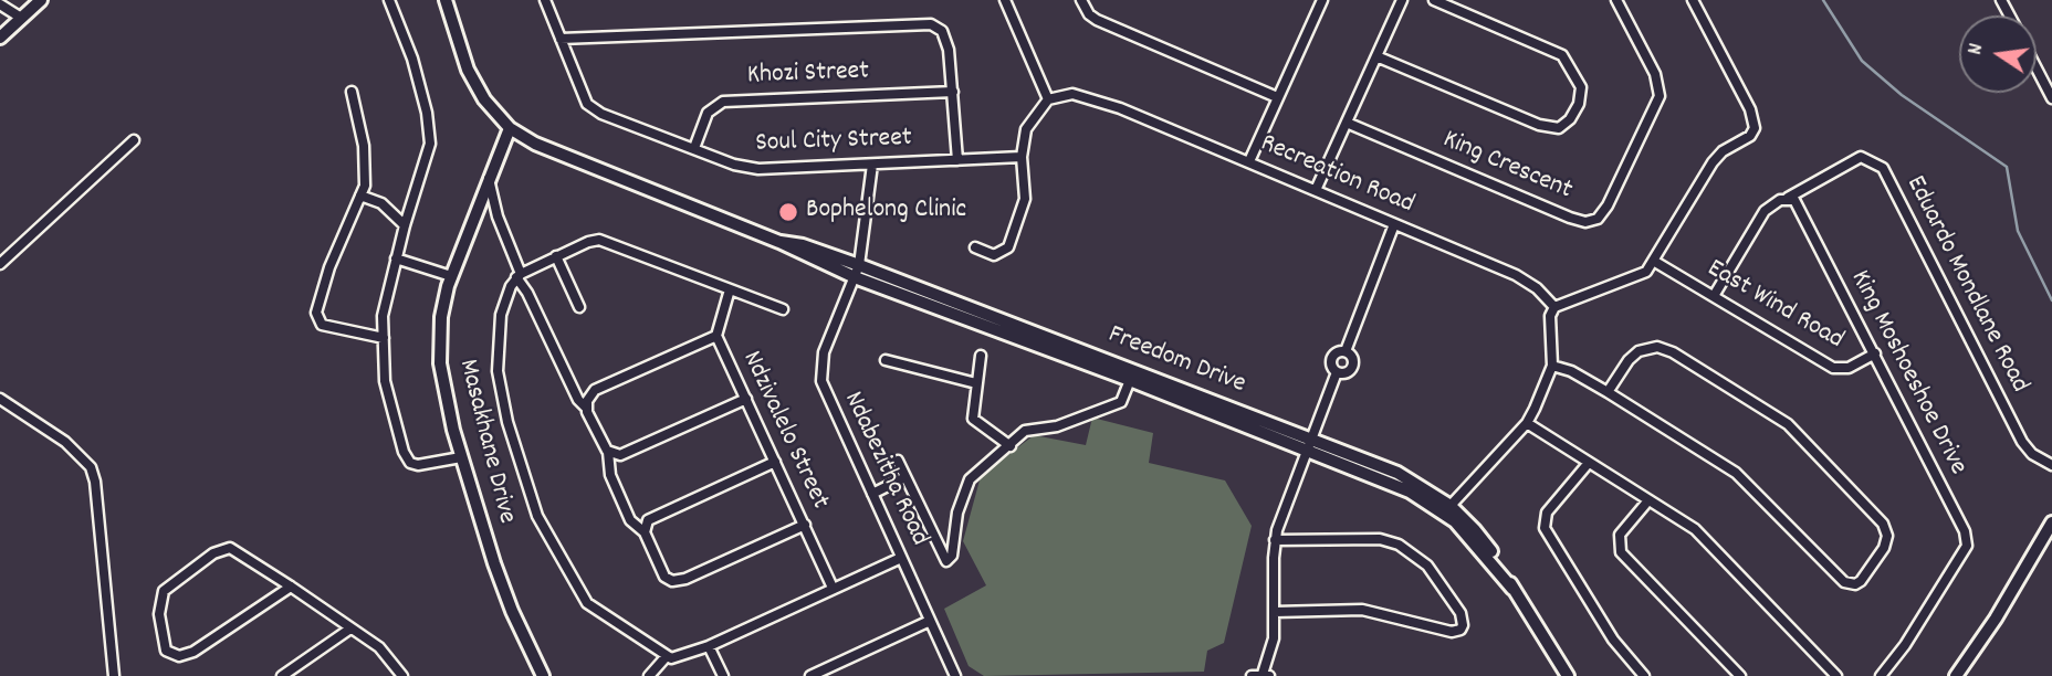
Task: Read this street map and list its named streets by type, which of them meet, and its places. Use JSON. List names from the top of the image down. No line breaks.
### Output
{"streets":{"street":["Khozi Street","Soul City Street","King Crescent","Recreation Road","Eduardo Mondlane Road","East Wind Road","Freedom Drive","King Moshoeshoe Drive","Ndzivalelo Street","Masakhane Drive","Ndabezitha Road"]},"crossings":[["Khozi Street","Soul City Street"],["Soul City Street","Ndabezitha Road"],["Eduardo Mondlane Road","King Moshoeshoe Drive"],["East Wind Road","King Moshoeshoe Drive"],["Freedom Drive","Masakhane Drive"],["Freedom Drive","Ndabezitha Road"]],"places":["Bophelong Clinic"],"north":"left"}
